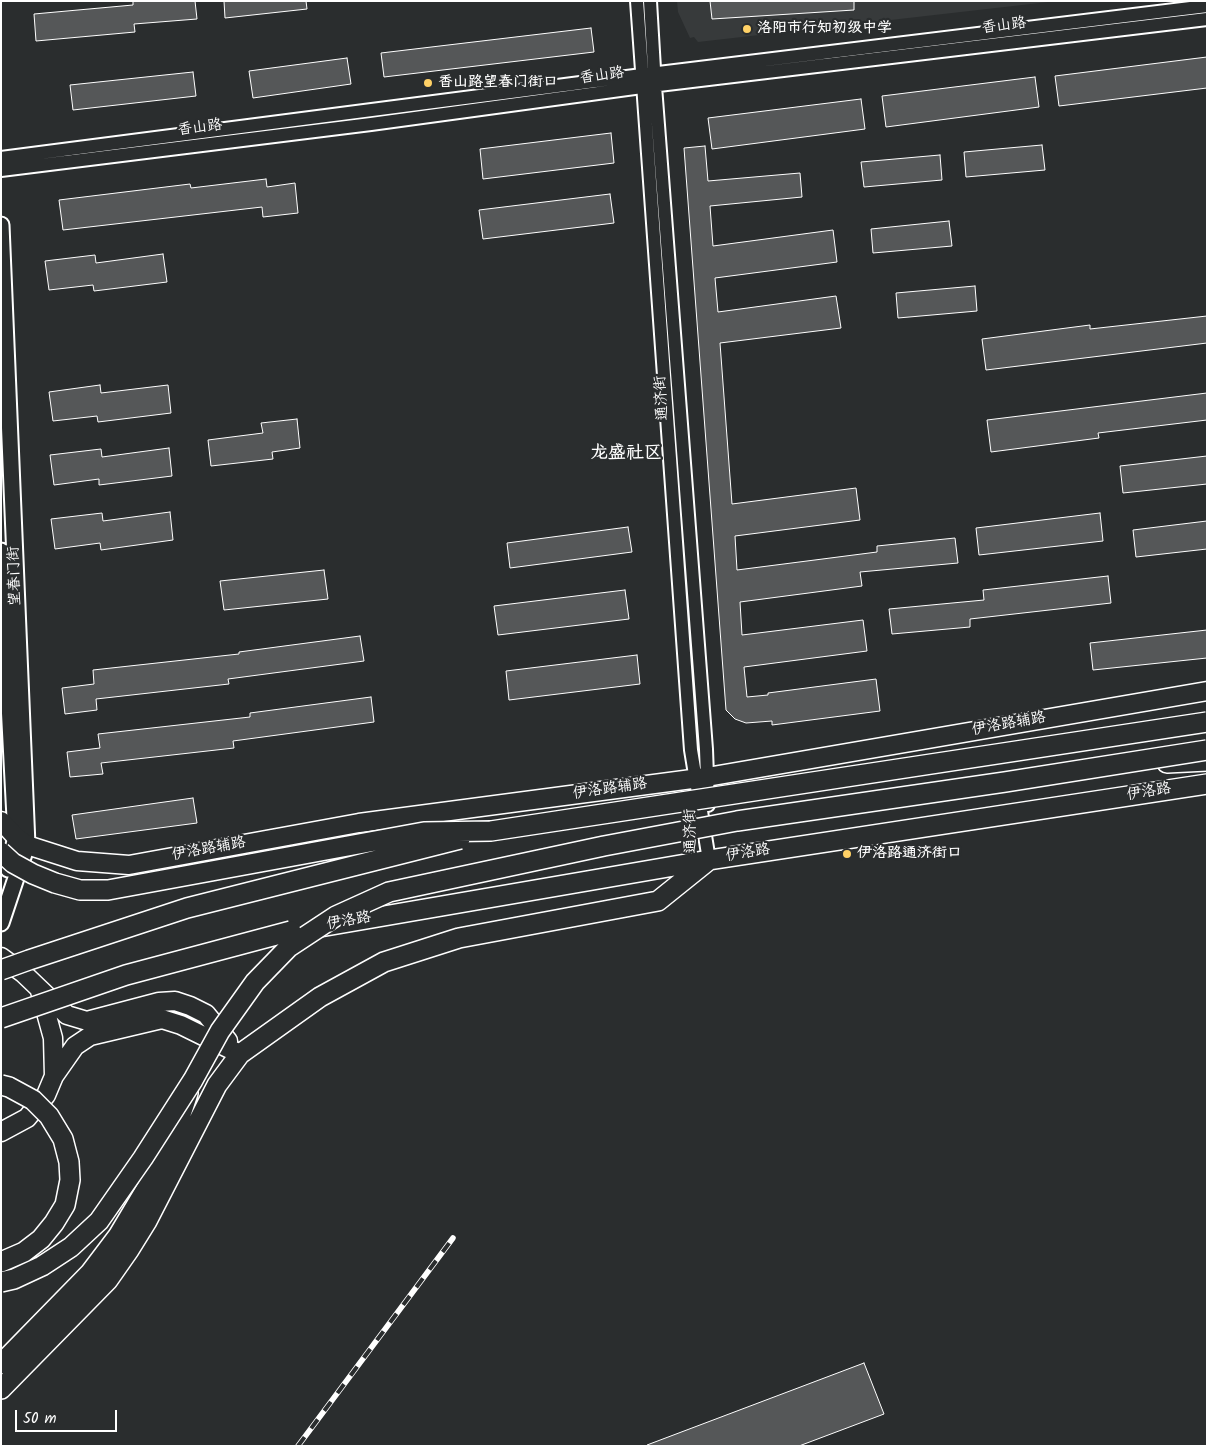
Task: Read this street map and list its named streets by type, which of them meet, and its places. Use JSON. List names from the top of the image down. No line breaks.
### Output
{"streets":{"main road":["伊洛路辅路","伊洛路"],"street":["香山路","通济街","望春门街"]},"crossings":[["香山路","通济街"],["通济街","伊洛路辅路"],["通济街","伊洛路"],["望春门街","伊洛路辅路"]],"districts":["龙盛社区"],"places":["洛阳市行知初级中学","香山路望春门街口","伊洛路通济街口"],"scale_bar":"50 m"}
